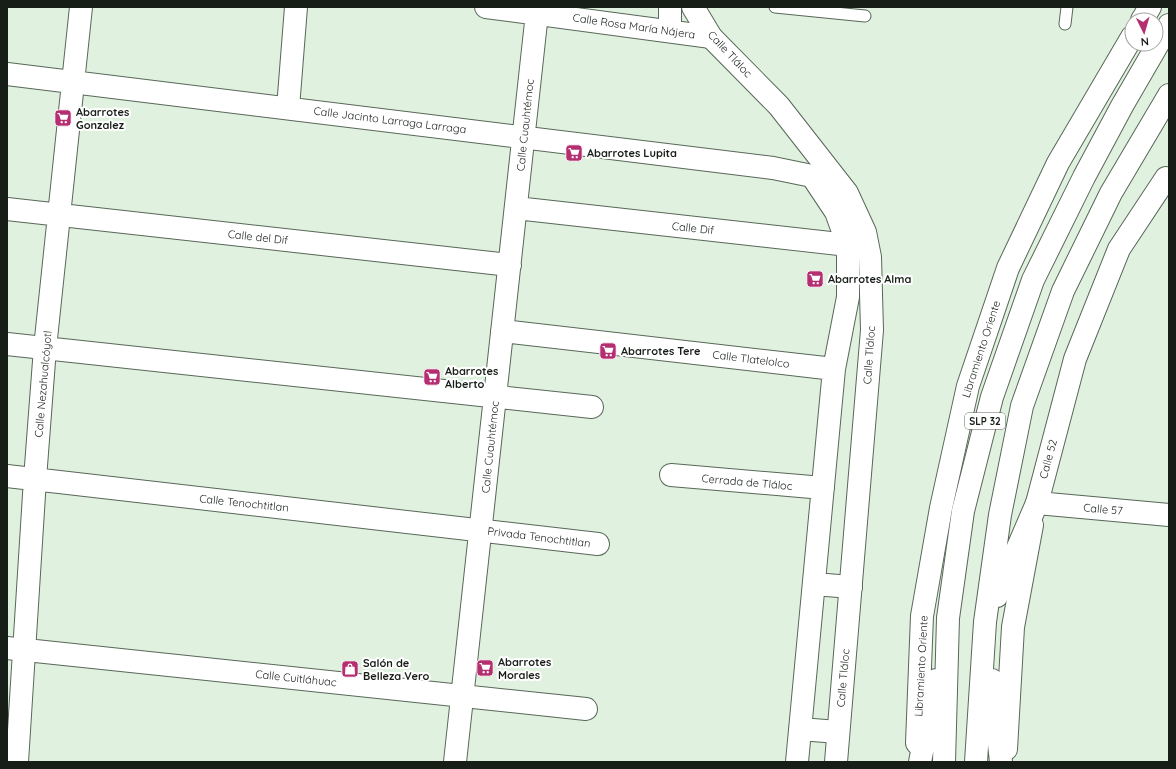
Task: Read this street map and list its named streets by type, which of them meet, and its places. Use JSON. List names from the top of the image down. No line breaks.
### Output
{"streets":{"main road":["Calle Rosa María Nájera","Calle Tláloc","Calle Jacinto Larraga Larraga","Calle Cuauhtémoc","Calle Dif","Calle del Dif","Libramiento Oriente","Calle Tlatelolco","Calle Nezahualcóyotl","SLP 32","Calle 52","Cerrada de Tláloc","Calle Tenochtitlan","Calle 57","Privada Tenochtitlan","Calle Cuitláhuac"]},"crossings":[["Calle Rosa María Nájera","Calle Tláloc"],["Calle Rosa María Nájera","Calle Cuauhtémoc"],["Calle Jacinto Larraga Larraga","Calle Cuauhtémoc"],["Calle Jacinto Larraga Larraga","Calle Dif"],["Calle Jacinto Larraga Larraga","Calle Nezahualcóyotl"],["Calle Cuauhtémoc","Calle Dif"],["Calle Cuauhtémoc","Calle del Dif"],["Calle Cuauhtémoc","Calle Tlatelolco"],["Calle Cuauhtémoc","Calle Tenochtitlan"],["Calle Cuauhtémoc","Privada Tenochtitlan"],["Calle Cuauhtémoc","Calle Cuitláhuac"],["Calle del Dif","Calle Nezahualcóyotl"],["Calle Nezahualcóyotl","Calle Tenochtitlan"],["Calle Nezahualcóyotl","Calle Cuitláhuac"],["Calle 52","Calle 57"],["Calle Tenochtitlan","Privada Tenochtitlan"]],"places":{"supermarket":["Abarrotes Gonzalez","Abarrotes Lupita","Abarrotes Alma","Abarrotes Tere","Abarrotes Alberto","Abarrotes Morales"],"shop":["Salón de Belleza Vero"]},"north":"bottom"}
